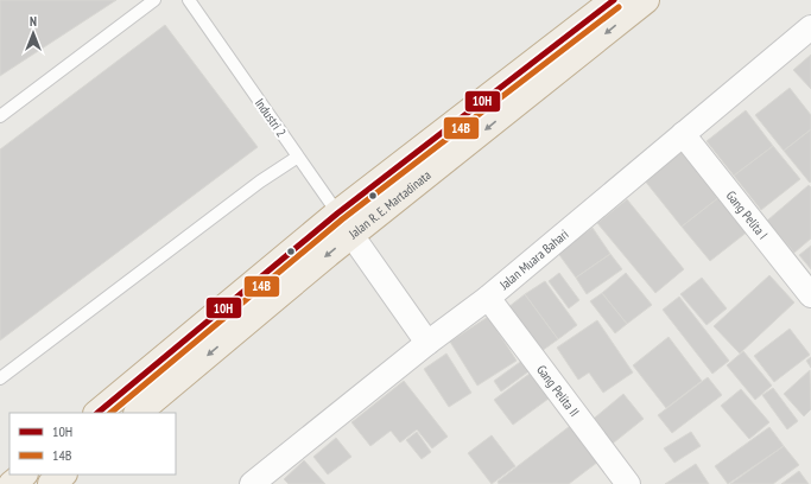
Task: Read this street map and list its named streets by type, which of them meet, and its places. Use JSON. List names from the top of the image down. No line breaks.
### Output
{"streets":{"highway":["Jalan R. E. Martadinata"],"street":["Gang Pelita I","Jalan Muara Bahari","Gang Pelita II"],"lane":["Industri 2"]},"crossings":[["Industri 2","Jalan R. E. Martadinata"],["Gang Pelita I","Jalan Muara Bahari"],["Jalan Muara Bahari","Gang Pelita II"]],"lines":["transit line 10H","transit line 14B"],"legend":["10H","14B"],"north":"top"}
